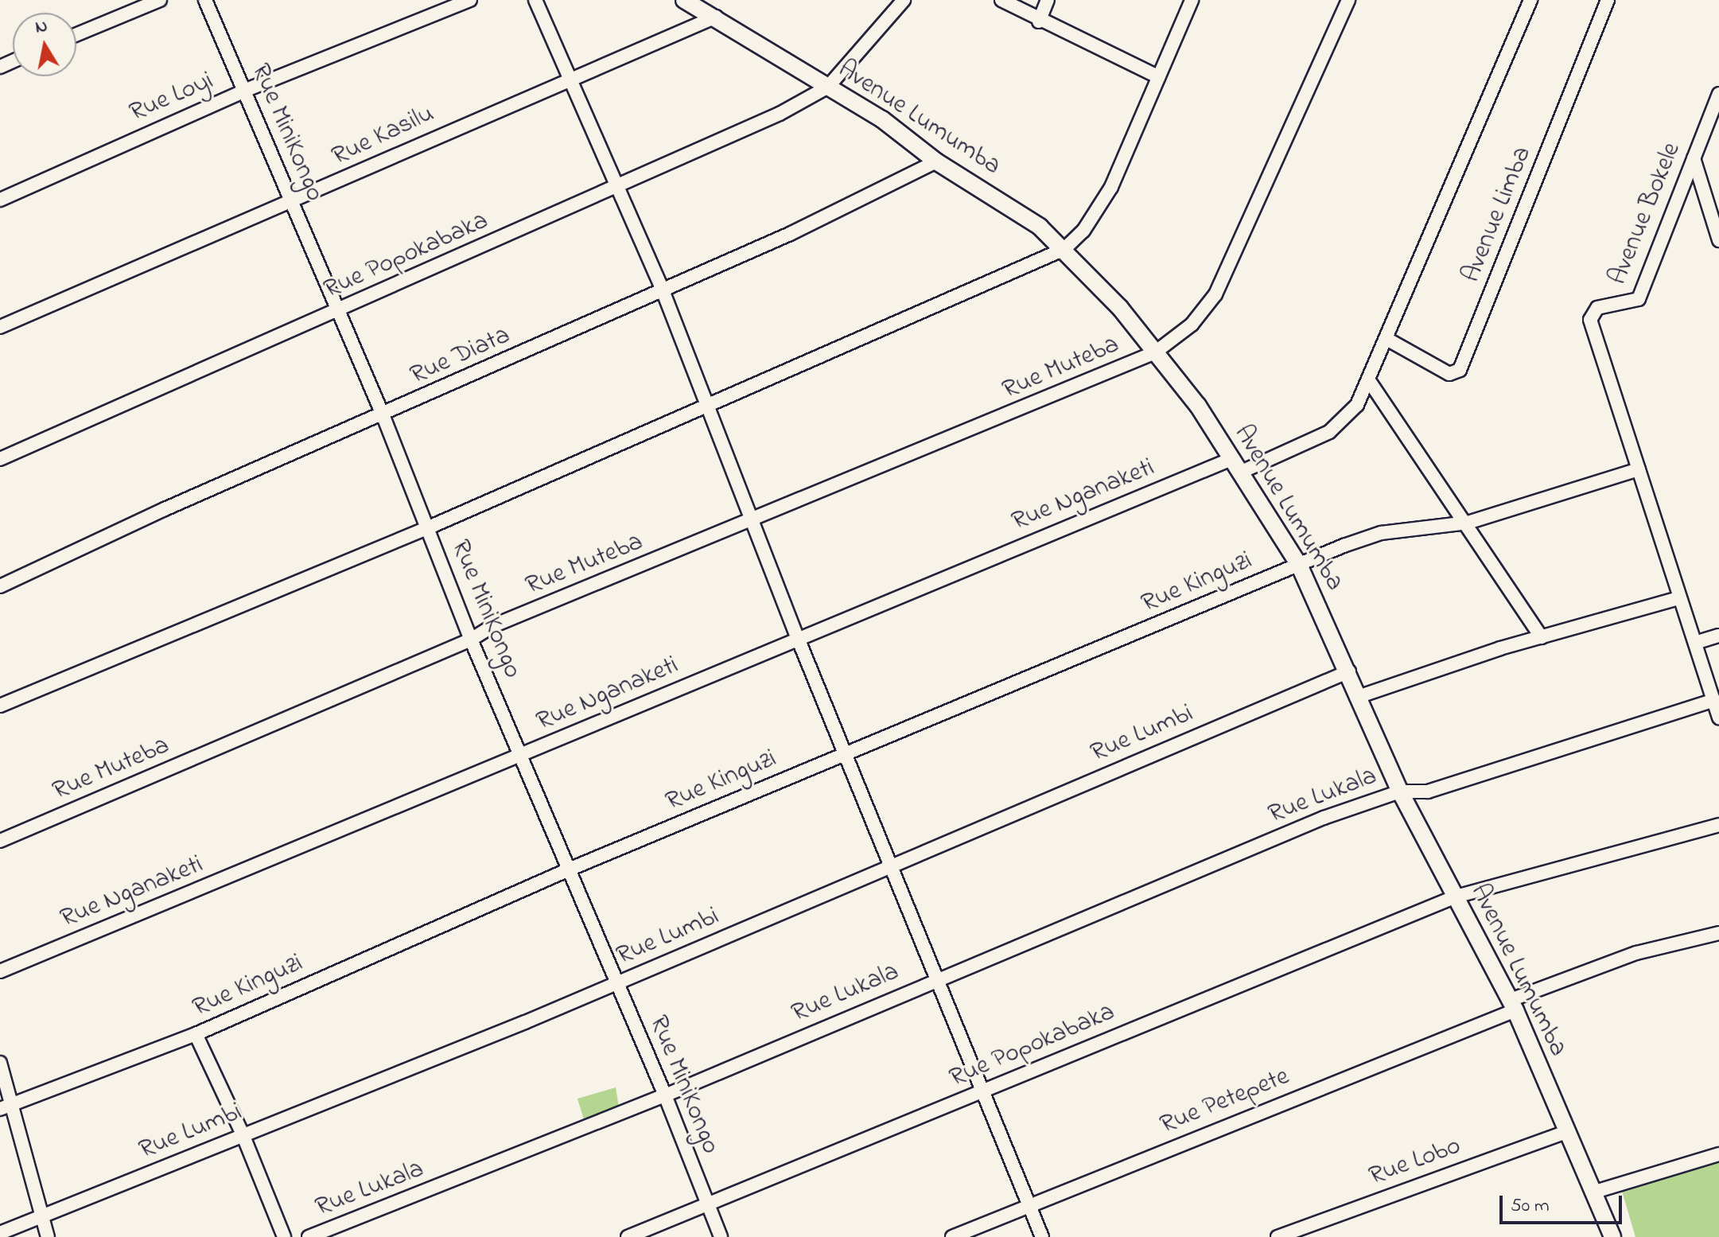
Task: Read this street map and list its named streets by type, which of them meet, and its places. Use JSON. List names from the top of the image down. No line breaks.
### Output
{"streets":{"street":["Rue Loyi","Avenue Lumumba","Rue MiniKongo","Rue Kasilu","Avenue Bokele","Avenue Limba","Rue Popokabaka","Rue Diata","Rue Muteba","Rue Nganaketi","Rue Kinguzi","Rue Lumbi","Rue Lukala","Rue Petepete","Rue Lobo"]},"crossings":[["Rue Loyi","Rue MiniKongo"],["Avenue Lumumba","Rue Kasilu"],["Avenue Lumumba","Avenue Limba"],["Avenue Lumumba","Rue Popokabaka"],["Avenue Lumumba","Rue Diata"],["Avenue Lumumba","Rue Muteba"],["Avenue Lumumba","Rue Nganaketi"],["Avenue Lumumba","Rue Kinguzi"],["Avenue Lumumba","Rue Lumbi"],["Avenue Lumumba","Rue Lukala"],["Avenue Lumumba","Rue Petepete"],["Avenue Lumumba","Rue Lobo"],["Rue MiniKongo","Rue Kasilu"],["Rue MiniKongo","Rue Popokabaka"],["Rue MiniKongo","Rue Diata"],["Rue MiniKongo","Rue Muteba"],["Rue MiniKongo","Rue Nganaketi"],["Rue MiniKongo","Rue Kinguzi"],["Rue MiniKongo","Rue Lumbi"],["Rue MiniKongo","Rue Lukala"],["Avenue Limba","Rue Nganaketi"]],"scale_bar":"50 m","north":"top"}
